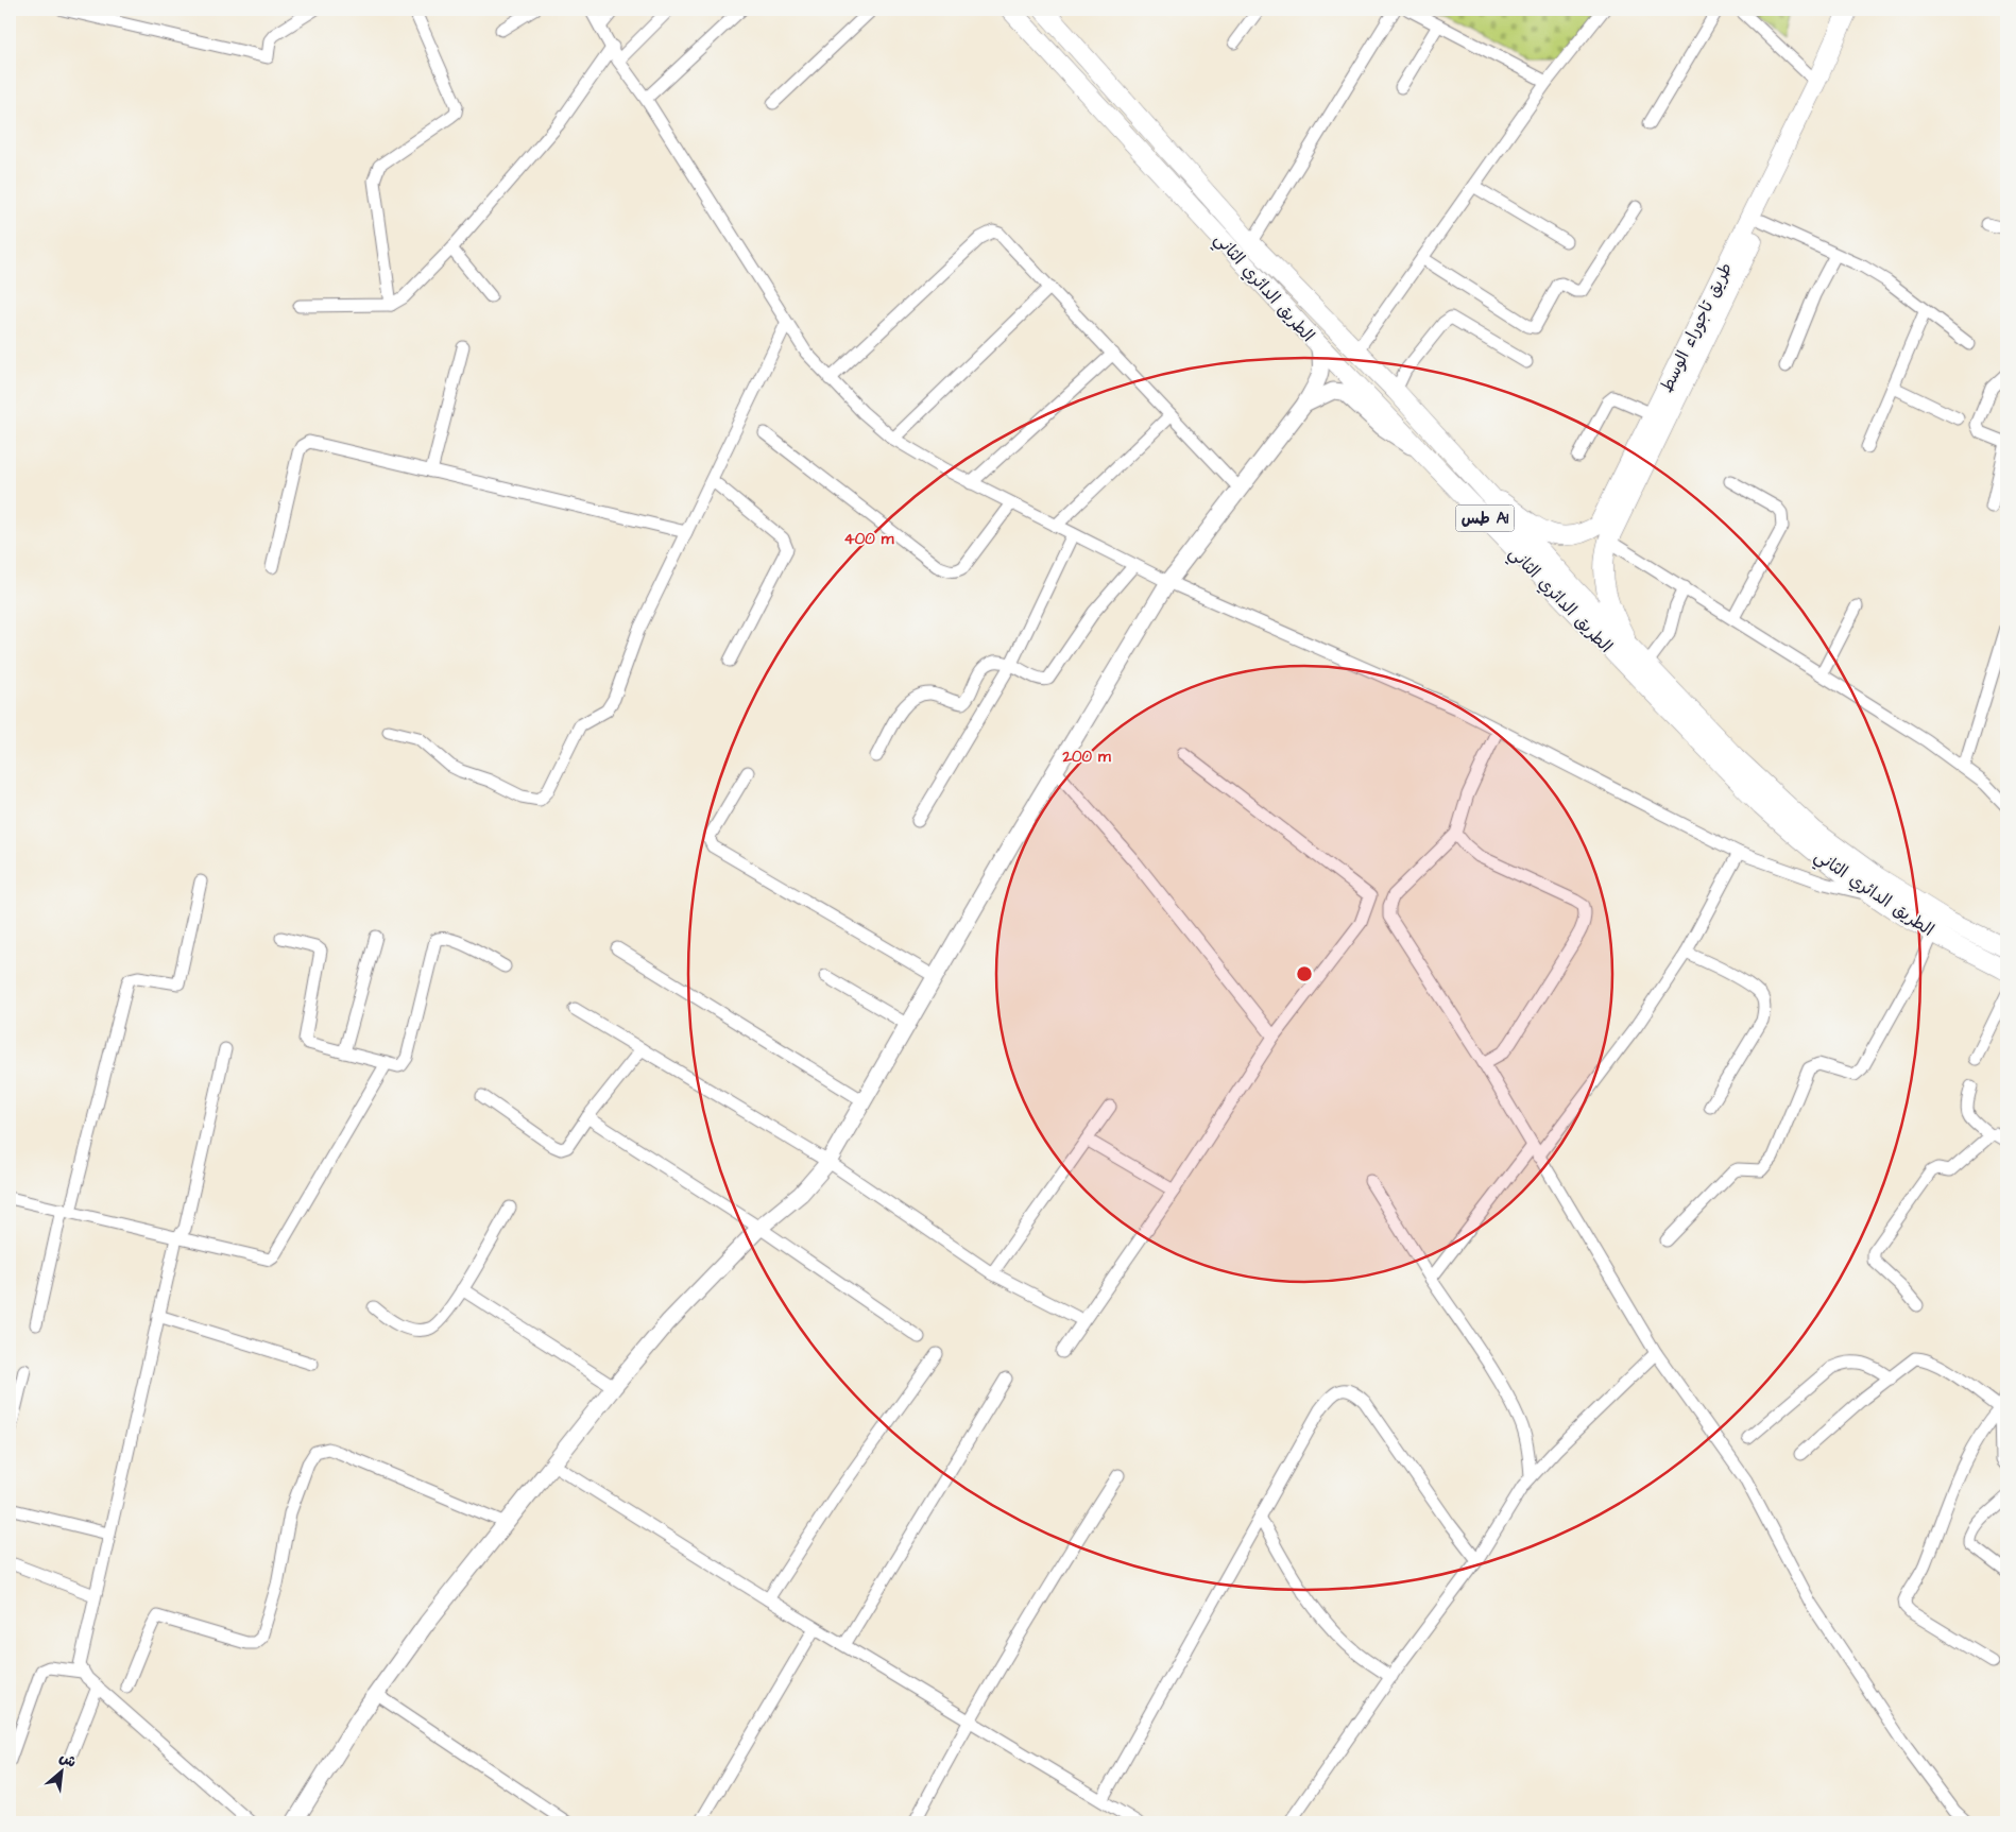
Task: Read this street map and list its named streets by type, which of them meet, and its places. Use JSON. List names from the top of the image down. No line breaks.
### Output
{"streets":{"main road":["الطريق الدائري الثاني","طريق تاجوراء الوسط","طس A1"]},"crossings":[["الطريق الدائري الثاني","طريق تاجوراء الوسط"]],"north":"top right","rings":["400 m","200 m"]}
